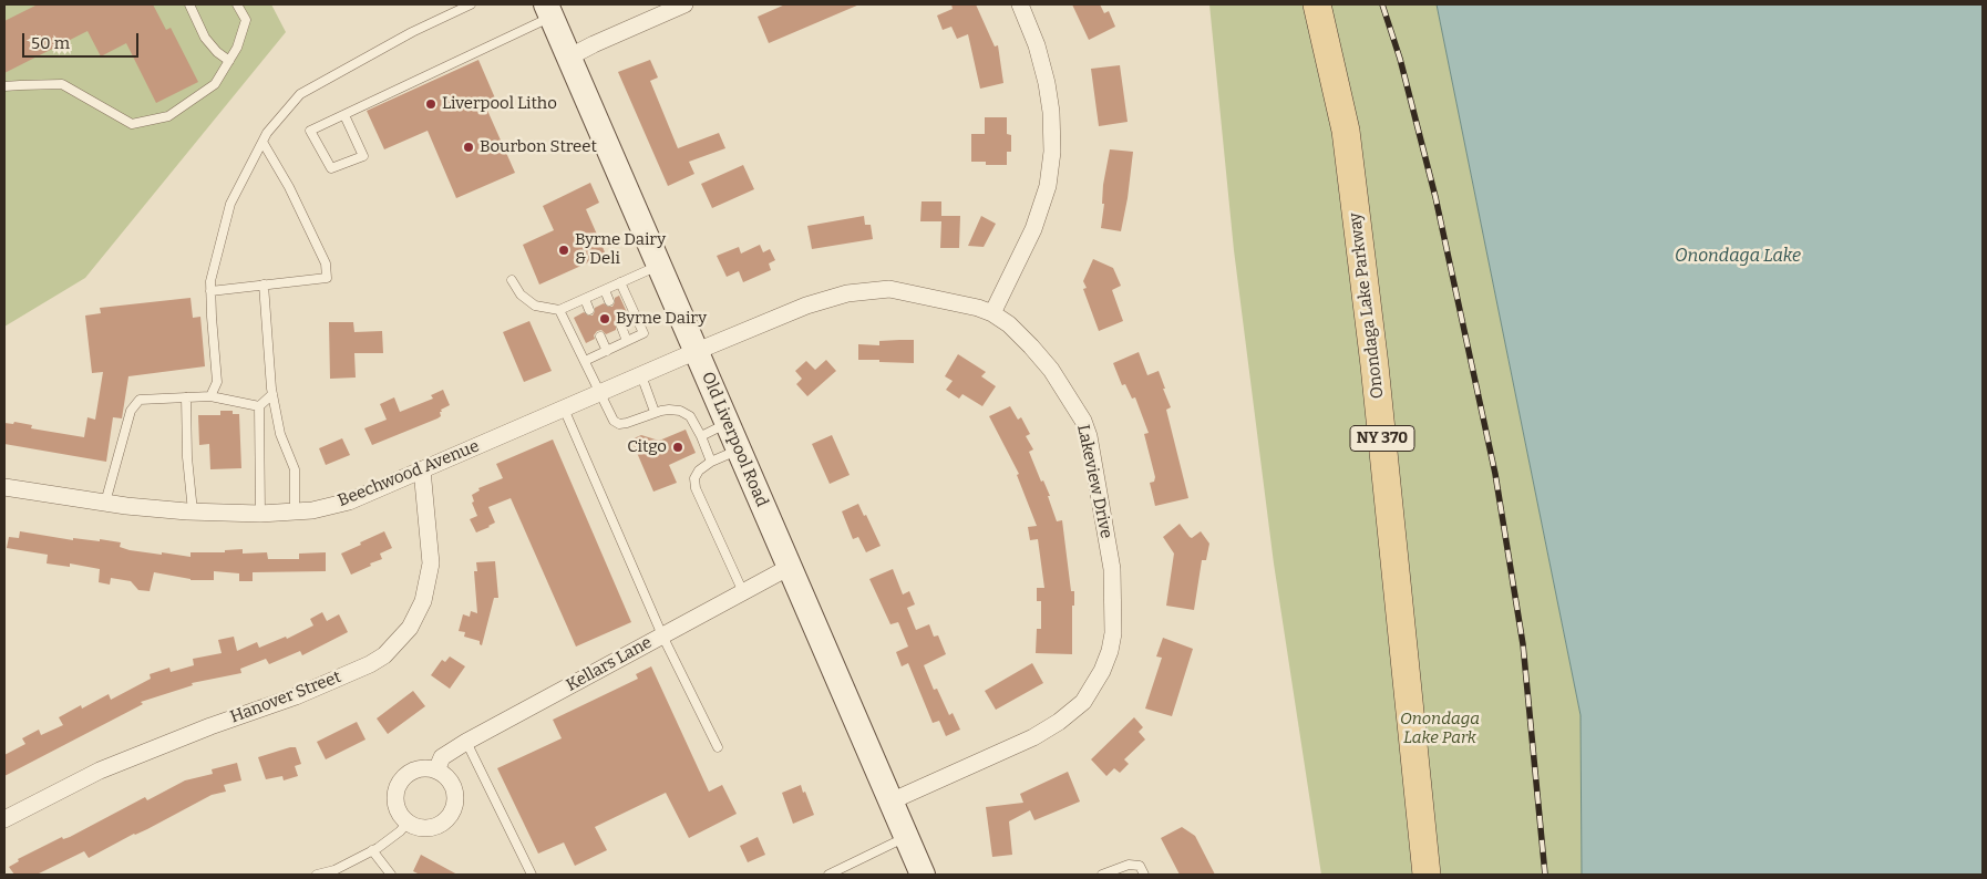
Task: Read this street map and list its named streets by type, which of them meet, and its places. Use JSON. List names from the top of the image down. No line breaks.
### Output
{"streets":{"main road":["Onondaga Lake Parkway","NY 370","Old Liverpool Road"],"street":["Beechwood Avenue","Lakeview Drive","Kellars Lane","Hanover Street"]},"crossings":[["Old Liverpool Road","Beechwood Avenue"],["Old Liverpool Road","Lakeview Drive"],["Old Liverpool Road","Kellars Lane"],["Beechwood Avenue","Lakeview Drive"],["Beechwood Avenue","Hanover Street"]],"water":["Onondaga Lake"],"parks":["Onondaga Lake Park"],"places":["Liverpool Litho","Bourbon Street","Byrne Dairy & Deli","Byrne Dairy","Citgo"],"scale_bar":"50 m"}
